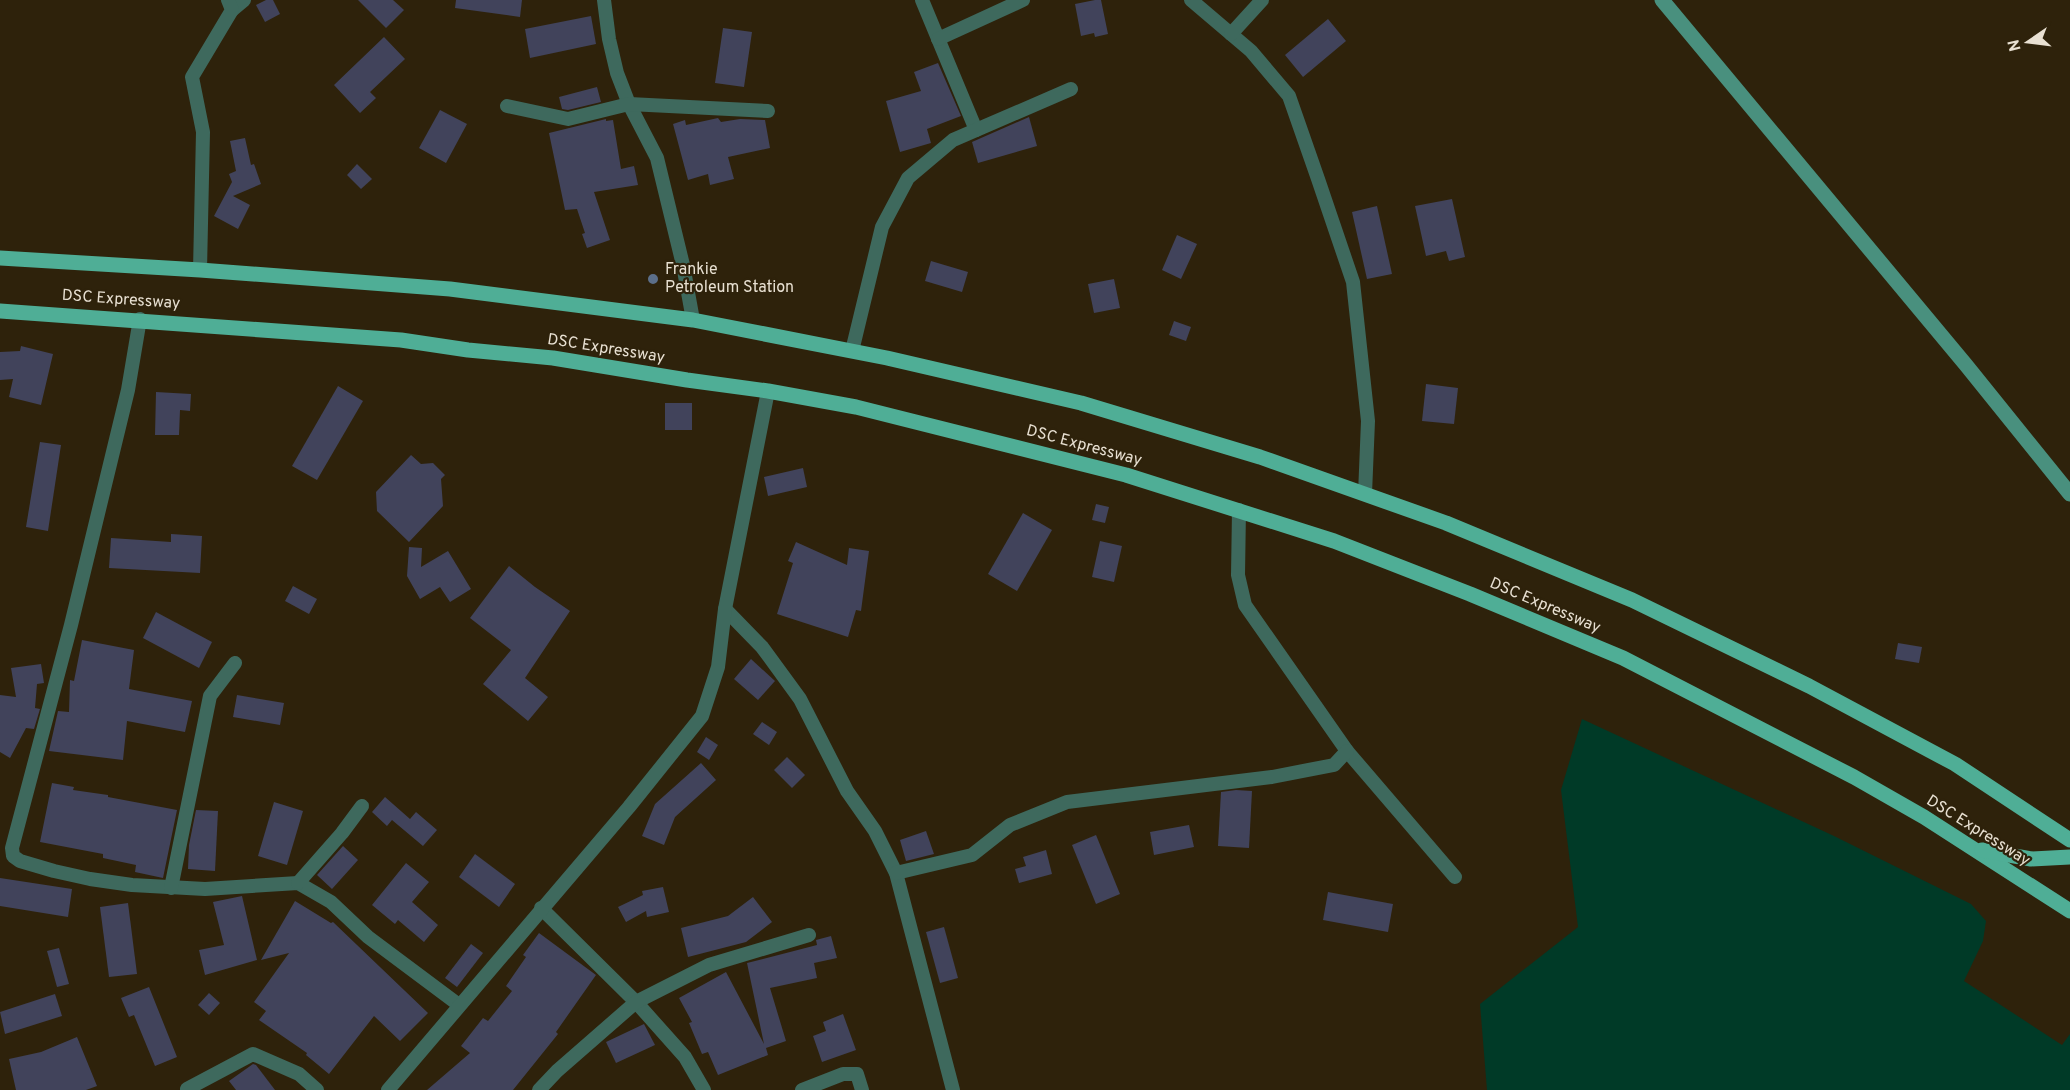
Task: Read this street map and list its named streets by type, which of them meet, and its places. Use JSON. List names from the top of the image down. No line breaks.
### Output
{"streets":{"main road":["DSC Expressway"]},"places":["Frankie Petroleum Station"],"north":"left"}
